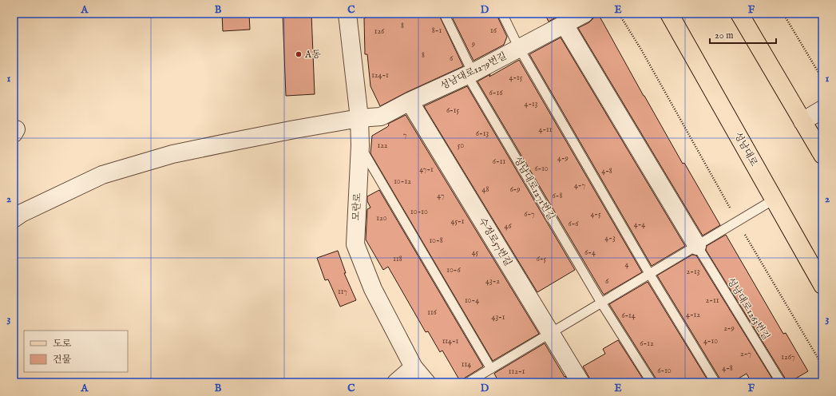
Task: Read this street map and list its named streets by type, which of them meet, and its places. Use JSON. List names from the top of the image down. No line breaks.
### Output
{"streets":{"main road":["성남대로"],"street":["성남대로1279번길","모란로","수정로57번길"],"lane":["성남대로1271번길","성남대로1263번길"]},"crossings":[["성남대로1279번길","성남대로1271번길"],["성남대로1279번길","모란로"],["성남대로1279번길","수정로57번길"]],"places":["A동"],"house_numbers":["8","8-1","16","126","9","8","6","124-1","4-15","6-16","4-13","6-15","4-11","6-13","7","122","50","4-9","6-11","6-10","47-1","4-8","10-12","4-7","48","6-9","47","6-8","10-10","6-7","4-5","120","45-1","6-6","4-4","46","4-3","10-8","45","6-4","118","6-5","4","10-6","2-13","43-2","6","117","10-4","2-11","116","4-12","6-14","43-1","2-9","114-1","4-10","6-12","2-7","1267","114","4-8","6-10","112-1"],"legend":["도로","건물"],"scale_bar":"20 m","grid":{"columns":["A","B","C","D","E","F"],"rows":["1","2","3"]}}
